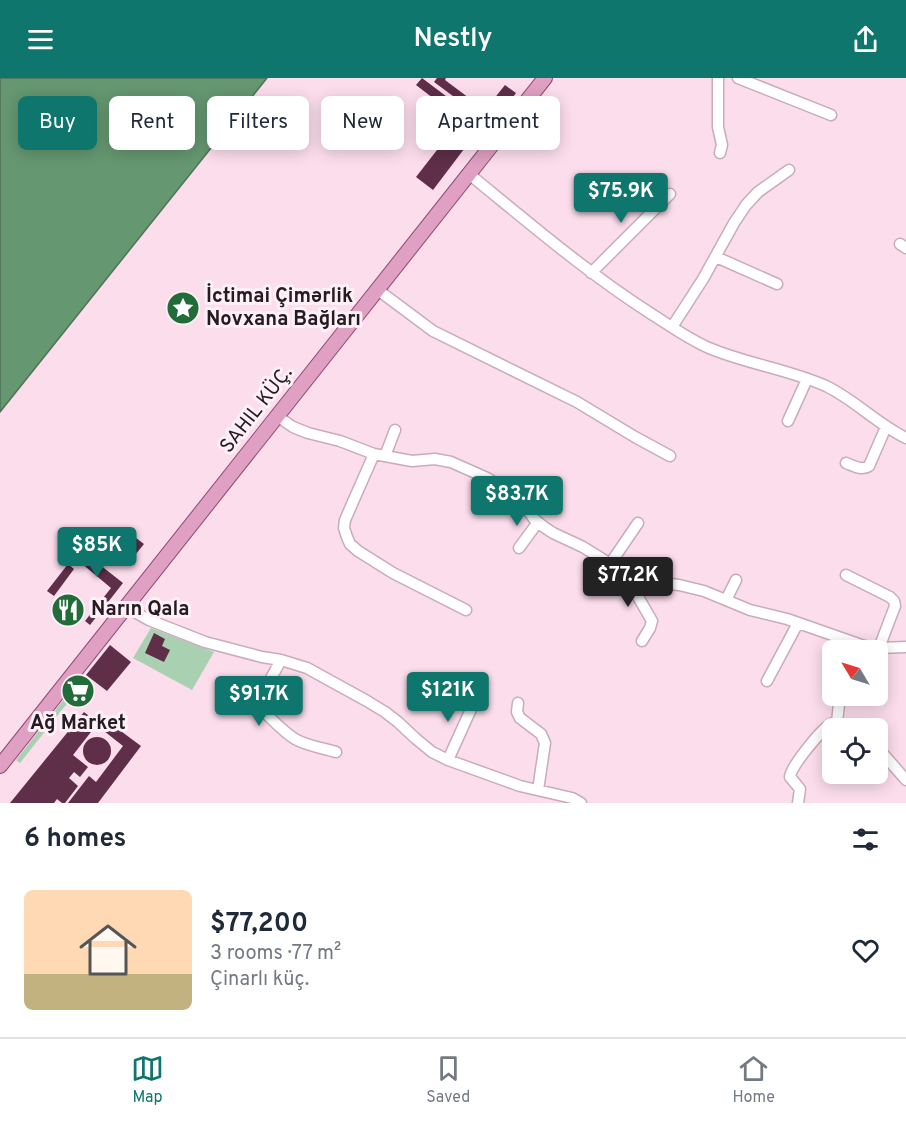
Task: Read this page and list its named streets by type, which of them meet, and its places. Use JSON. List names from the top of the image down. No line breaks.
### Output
{"streets":{"main road":["SAHIL KÜÇ."]},"places":{"place":["İctimai Çimərlik Novxana Bağları"],"restaurant":["Narın Qala"],"supermarket":["Ağ Market"]},"north":"top left","page":{"header":"Nestly","chip":["Buy","Rent","Filters","New","Apartment"],"price":["$75.9K","$83.7K","$85K","$77.2K","$121K","$91.7K"],"heading":"6 homes","list":[{"name":"$77,200","note":"3 rooms · 77 m² · Çinarlı küç."}],"tabs":["Map","Saved","Home"]}}
